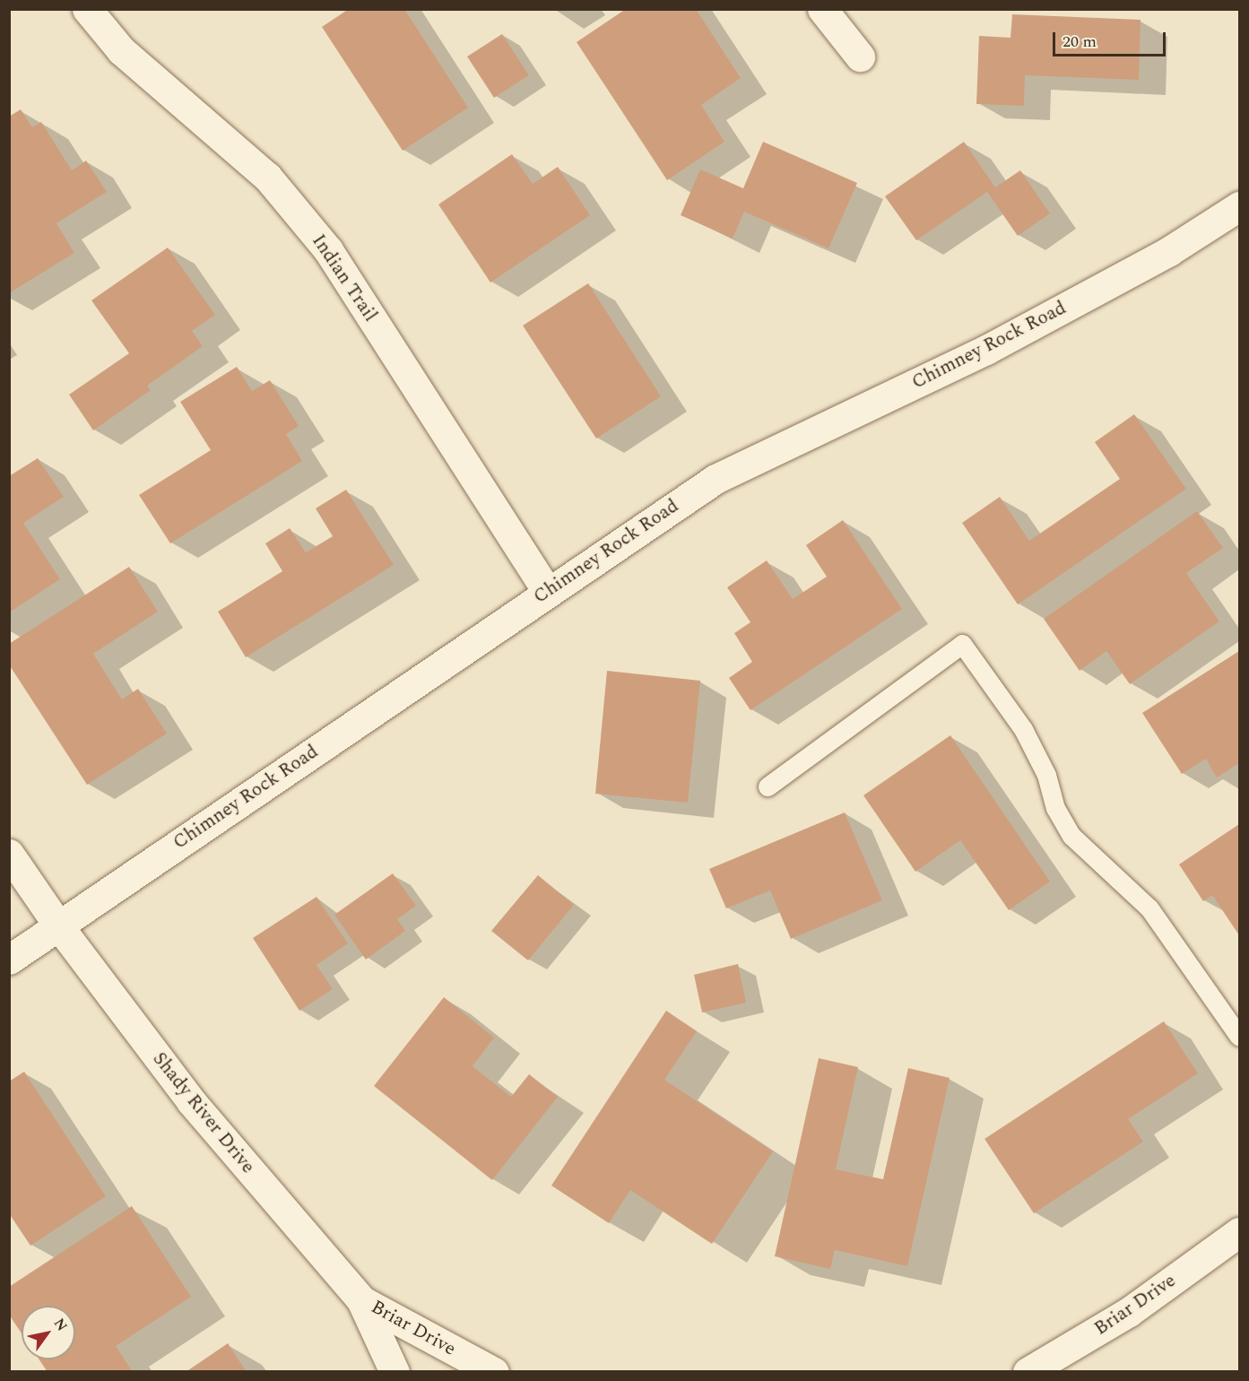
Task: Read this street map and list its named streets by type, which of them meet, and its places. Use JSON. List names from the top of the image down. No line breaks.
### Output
{"streets":{"street":["Indian Trail","Chimney Rock Road","Shady River Drive","Briar Drive"]},"crossings":[["Indian Trail","Chimney Rock Road"],["Chimney Rock Road","Shady River Drive"],["Shady River Drive","Briar Drive"]],"scale_bar":"20 m","north":"top right"}
